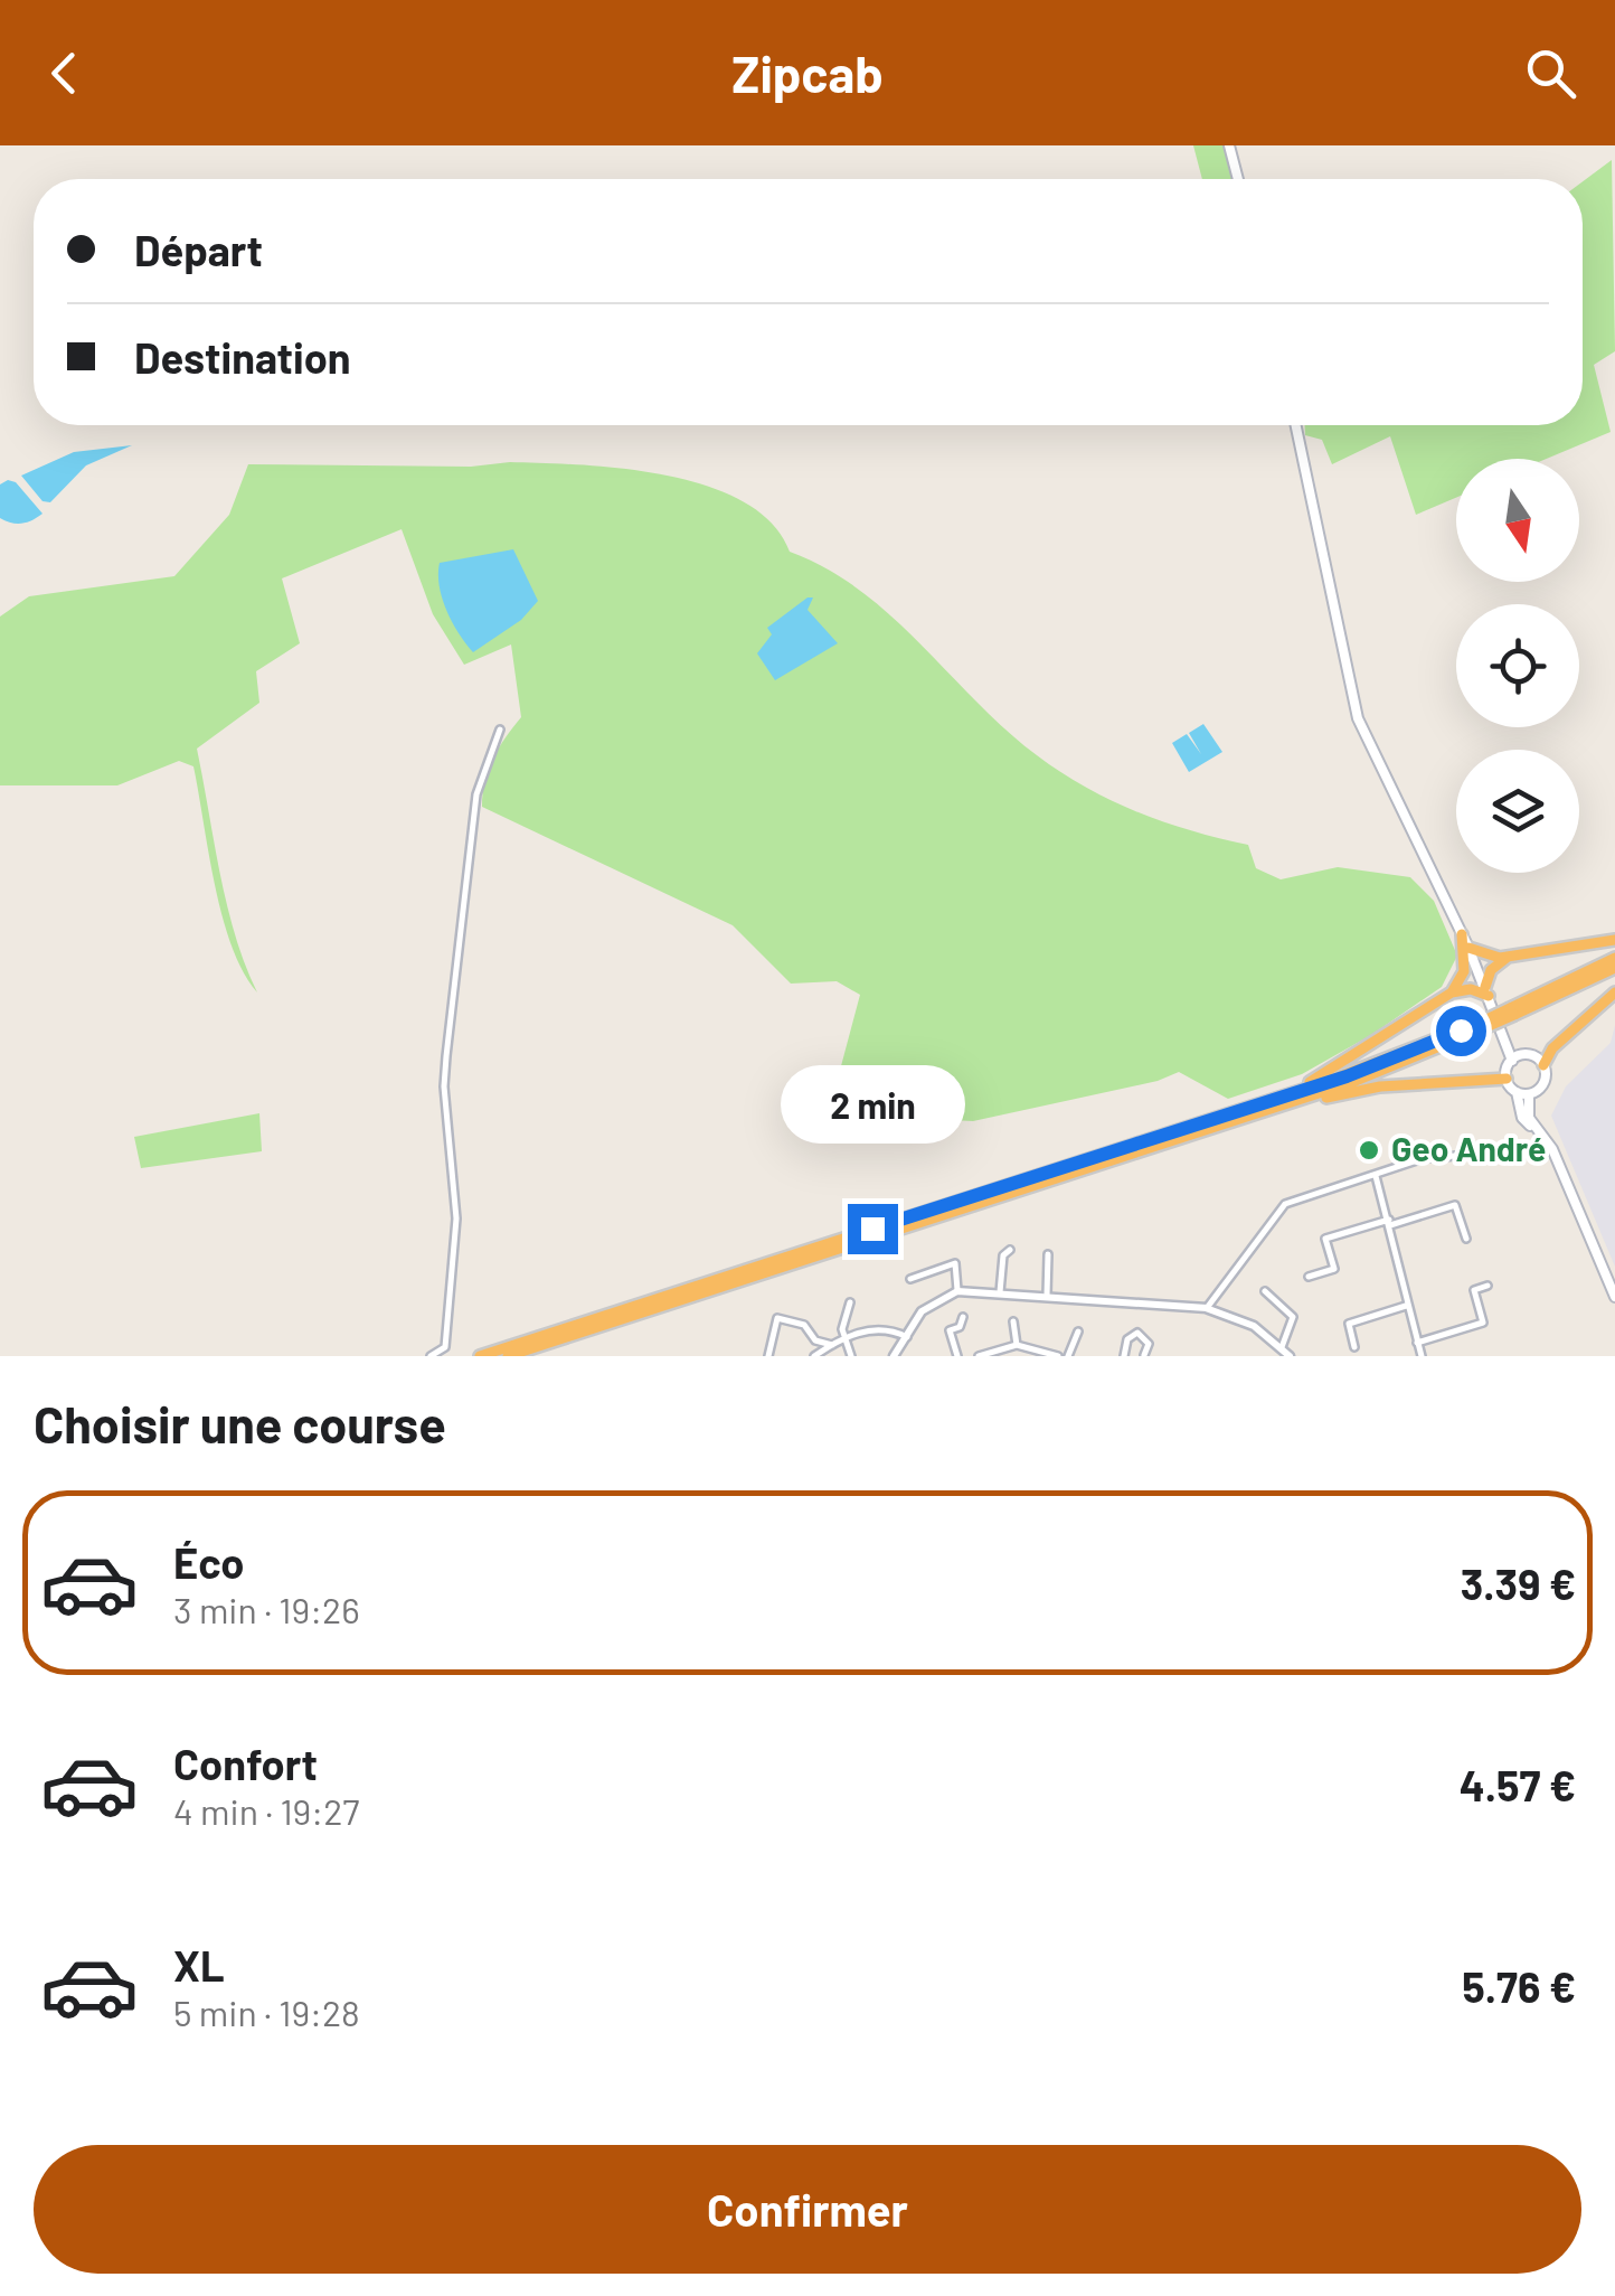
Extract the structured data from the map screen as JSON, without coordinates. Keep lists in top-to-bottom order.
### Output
{
  "places": ["Geo André"],
  "north": "bottom",
  "page": {
    "header": "Zipcab",
    "banner": ["Départ", "Destination"],
    "bubble": "2 min",
    "heading": "Choisir une course",
    "list": [
      {
        "name": "Éco",
        "note": "3 min · 19:26",
        "value": "3.39 €"
      },
      {
        "name": "Confort",
        "note": "4 min · 19:27",
        "value": "4.57 €"
      },
      {
        "name": "XL",
        "note": "5 min · 19:28",
        "value": "5.76 €"
      }
    ],
    "buttons": "Confirmer"
  }
}
